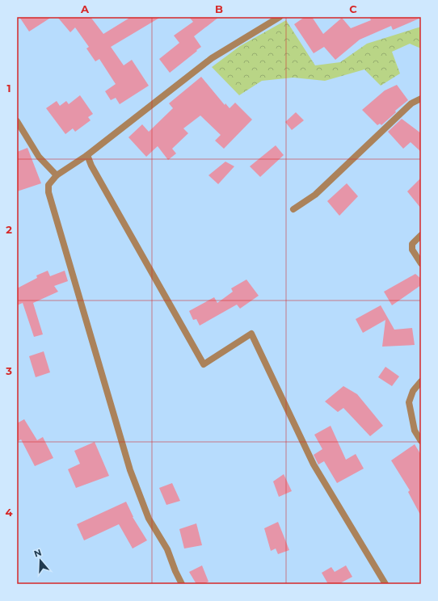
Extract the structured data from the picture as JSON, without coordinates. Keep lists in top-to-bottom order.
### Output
{
  "north": "top",
  "grid": {
    "columns": ["A", "B", "C"],
    "rows": [
      "1",
      "2",
      "3",
      "4"
    ]
  }
}
